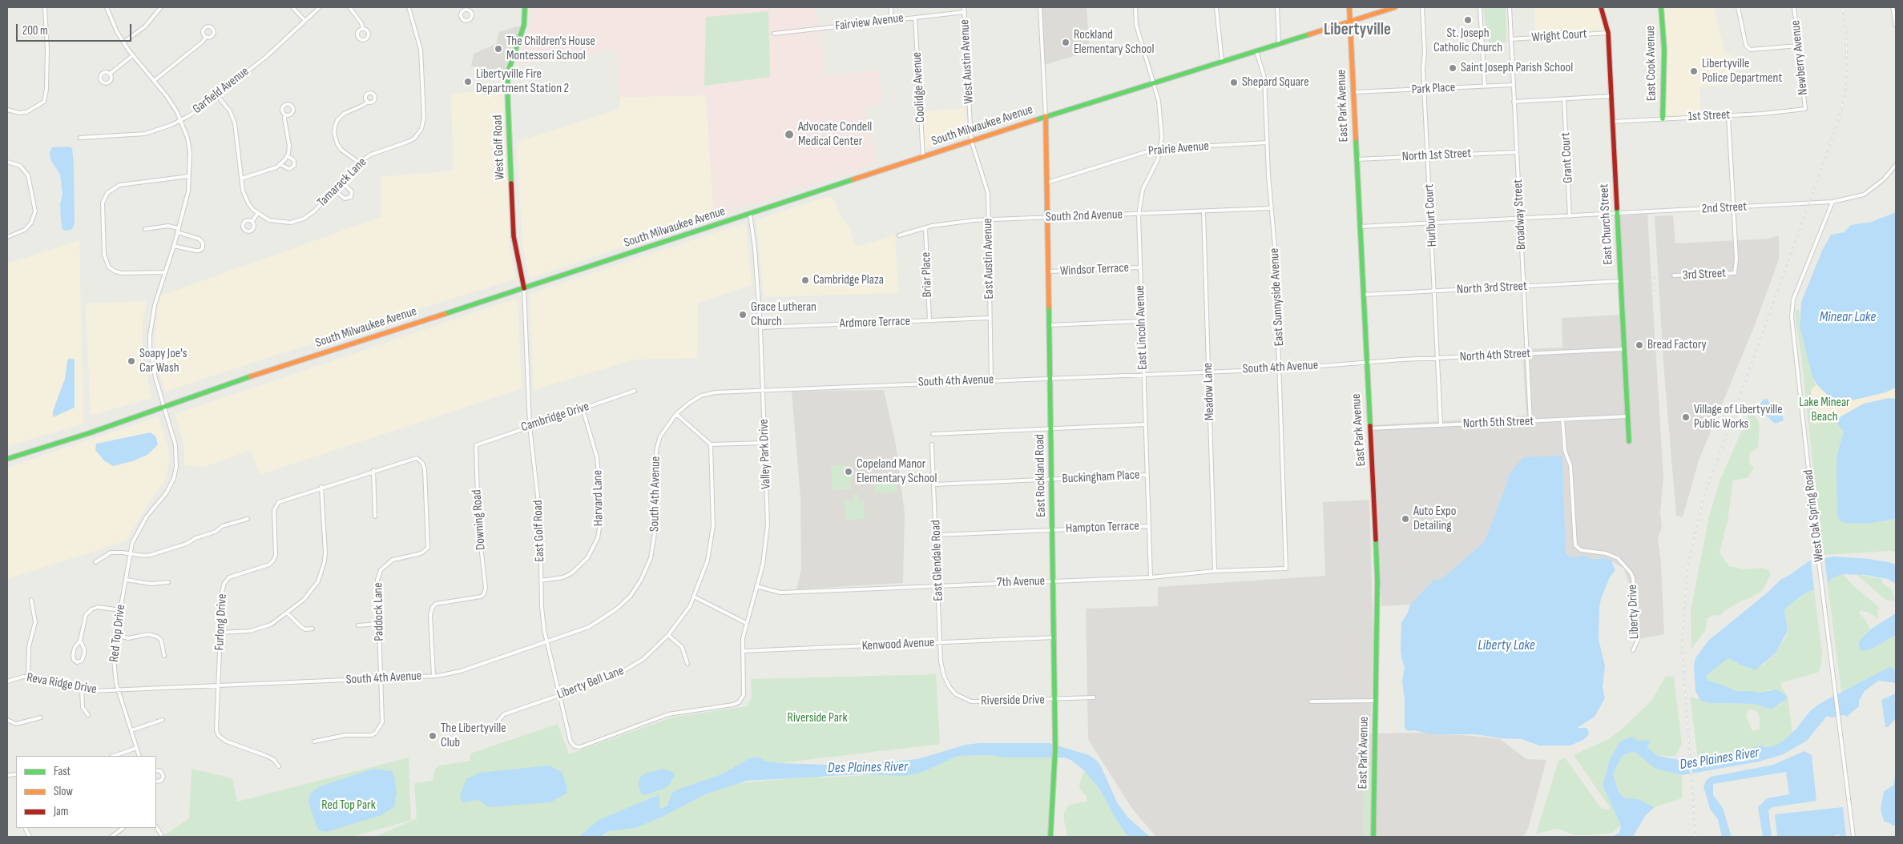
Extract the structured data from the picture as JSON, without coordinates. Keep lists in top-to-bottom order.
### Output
{
  "streets": {
    "main road": [
      "East Cook Avenue",
      "East Park Avenue",
      "South Milwaukee Avenue",
      "West Golf Road",
      "East Church Street",
      "East Rockland Road"
    ],
    "street": [
      "Fairview Avenue",
      "Wright Court",
      "Newberry Avenue",
      "West Austin Avenue",
      "Coolidge Avenue",
      "Park Place",
      "Garfield Avenue",
      "1st Street",
      "Prairie Avenue",
      "North 1st Street",
      "Grant Court",
      "Tamarack Lane",
      "2nd Street",
      "Broadway Street",
      "Hurlburt Court",
      "South 2nd Avenue",
      "East Austin Avenue",
      "Windsor Terrace",
      "Briar Place",
      "3rd Street",
      "North 3rd Street",
      "East Sunnyside Avenue",
      "Ardmore Terrace",
      "East Lincoln Avenue",
      "North 4th Street",
      "South 4th Avenue",
      "Meadow Lane",
      "Cambridge Drive",
      "North 5th Street",
      "Valley Park Drive",
      "Buckingham Place",
      "Harvard Lane",
      "West Oak Spring Road",
      "Downing Road",
      "Hampton Terrace",
      "East Golf Road",
      "East Glendale Road",
      "7th Avenue",
      "Paddock Lane",
      "Liberty Drive",
      "Furlong Drive",
      "Red Top Drive",
      "Kenwood Avenue",
      "Liberty Bell Lane",
      "Reva Ridge Drive",
      "Riverside Drive"
    ]
  },
  "crossings": [
    ["Fairview Avenue", "West Austin Avenue"],
    ["Fairview Avenue", "Coolidge Avenue"],
    ["Wright Court", "Broadway Street"],
    ["Wright Court", "East Church Street"],
    ["Newberry Avenue", "1st Street"],
    ["West Austin Avenue", "South Milwaukee Avenue"],
    ["West Austin Avenue", "East Austin Avenue"],
    ["East Cook Avenue", "1st Street"],
    ["Coolidge Avenue", "South Milwaukee Avenue"],
    ["Park Place", "East Park Avenue"],
    ["Park Place", "Broadway Street"],
    ["Park Place", "Hurlburt Court"],
    ["Garfield Avenue", "Tamarack Lane"],
    ["Garfield Avenue", "Red Top Drive"],
    ["East Park Avenue", "South Milwaukee Avenue"],
    ["East Park Avenue", "North 1st Street"],
    ["East Park Avenue", "2nd Street"],
    ["East Park Avenue", "North 3rd Street"],
    ["East Park Avenue", "North 4th Street"],
    ["East Park Avenue", "South 4th Avenue"],
    ["East Park Avenue", "North 5th Street"],
    ["1st Street", "East Church Street"],
    ["South Milwaukee Avenue", "West Golf Road"],
    ["South Milwaukee Avenue", "East Austin Avenue"],
    ["South Milwaukee Avenue", "East Sunnyside Avenue"],
    ["South Milwaukee Avenue", "East Lincoln Avenue"],
    ["South Milwaukee Avenue", "Valley Park Drive"],
    ["South Milwaukee Avenue", "East Rockland Road"],
    ["South Milwaukee Avenue", "East Golf Road"],
    ["South Milwaukee Avenue", "Red Top Drive"],
    ["West Golf Road", "East Golf Road"],
    ["Prairie Avenue", "East Sunnyside Avenue"],
    ["Prairie Avenue", "East Lincoln Avenue"],
    ["Prairie Avenue", "East Rockland Road"],
    ["North 1st Street", "Broadway Street"],
    ["North 1st Street", "Hurlburt Court"],
    ["Grant Court", "2nd Street"],
    ["2nd Street", "Broadway Street"],
    ["2nd Street", "Hurlburt Court"],
    ["2nd Street", "East Church Street"],
    ["2nd Street", "3rd Street"],
    ["2nd Street", "West Oak Spring Road"],
    ["Broadway Street", "North 3rd Street"],
    ["Broadway Street", "North 4th Street"],
    ["Broadway Street", "North 5th Street"],
    ["Hurlburt Court", "North 3rd Street"],
    ["Hurlburt Court", "North 4th Street"],
    ["Hurlburt Court", "North 5th Street"],
    ["South 2nd Avenue", "East Austin Avenue"],
    ["South 2nd Avenue", "Briar Place"],
    ["South 2nd Avenue", "East Sunnyside Avenue"],
    ["South 2nd Avenue", "East Lincoln Avenue"],
    ["South 2nd Avenue", "Meadow Lane"],
    ["South 2nd Avenue", "East Rockland Road"],
    ["East Church Street", "North 3rd Street"],
    ["East Church Street", "North 4th Street"],
    ["East Church Street", "North 5th Street"],
    ["East Austin Avenue", "Ardmore Terrace"],
    ["East Austin Avenue", "South 4th Avenue"],
    ["Windsor Terrace", "East Lincoln Avenue"],
    ["Windsor Terrace", "East Rockland Road"],
    ["Briar Place", "Ardmore Terrace"],
    ["East Sunnyside Avenue", "South 4th Avenue"],
    ["East Sunnyside Avenue", "7th Avenue"],
    ["Ardmore Terrace", "Valley Park Drive"],
    ["East Lincoln Avenue", "South 4th Avenue"],
    ["East Lincoln Avenue", "Buckingham Place"],
    ["East Lincoln Avenue", "Hampton Terrace"],
    ["East Lincoln Avenue", "7th Avenue"],
    ["North 4th Street", "South 4th Avenue"],
    ["South 4th Avenue", "Meadow Lane"],
    ["South 4th Avenue", "Valley Park Drive"],
    ["South 4th Avenue", "East Rockland Road"],
    ["South 4th Avenue", "East Golf Road"],
    ["South 4th Avenue", "Paddock Lane"],
    ["South 4th Avenue", "Furlong Drive"],
    ["South 4th Avenue", "Red Top Drive"],
    ["South 4th Avenue", "Reva Ridge Drive"],
    ["Meadow Lane", "7th Avenue"],
    ["Cambridge Drive", "Harvard Lane"],
    ["Cambridge Drive", "Downing Road"],
    ["Cambridge Drive", "East Golf Road"],
    ["North 5th Street", "Liberty Drive"],
    ["Valley Park Drive", "East Golf Road"],
    ["Valley Park Drive", "7th Avenue"],
    ["Valley Park Drive", "Kenwood Avenue"],
    ["East Rockland Road", "Buckingham Place"],
    ["East Rockland Road", "Hampton Terrace"],
    ["East Rockland Road", "7th Avenue"],
    ["East Rockland Road", "Kenwood Avenue"],
    ["East Rockland Road", "Riverside Drive"],
    ["Buckingham Place", "East Glendale Road"],
    ["Harvard Lane", "East Golf Road"],
    ["Hampton Terrace", "East Glendale Road"],
    ["East Golf Road", "Liberty Bell Lane"],
    ["East Glendale Road", "7th Avenue"],
    ["East Glendale Road", "Kenwood Avenue"],
    ["East Glendale Road", "Riverside Drive"],
    ["Paddock Lane", "Furlong Drive"],
    ["Red Top Drive", "Reva Ridge Drive"]
  ],
  "districts": ["Libertyville"],
  "water": ["Minear Lake", "Liberty Lake", "Des Plaines River"],
  "parks": ["Lake Minear Beach", "Riverside Park", "Red Top Park"],
  "places": [
    "St. Joseph Catholic Church",
    "Rockland Elementary School",
    "The Children's House Montessori School",
    "Saint Joseph Parish School",
    "Libertyville Police Department",
    "Libertyville Fire Department Station 2",
    "Shepard Square",
    "Advocate Condell Medical Center",
    "Cambridge Plaza",
    "Grace Lutheran Church",
    "Bread Factory",
    "Soapy Joe's Car Wash",
    "Village of Libertyville Public Works",
    "Copeland Manor Elementary School",
    "Auto Expo Detailing",
    "The Libertyville Club"
  ],
  "legend": ["Fast", "Slow", "Jam"],
  "scale_bar": "200 m"
}
